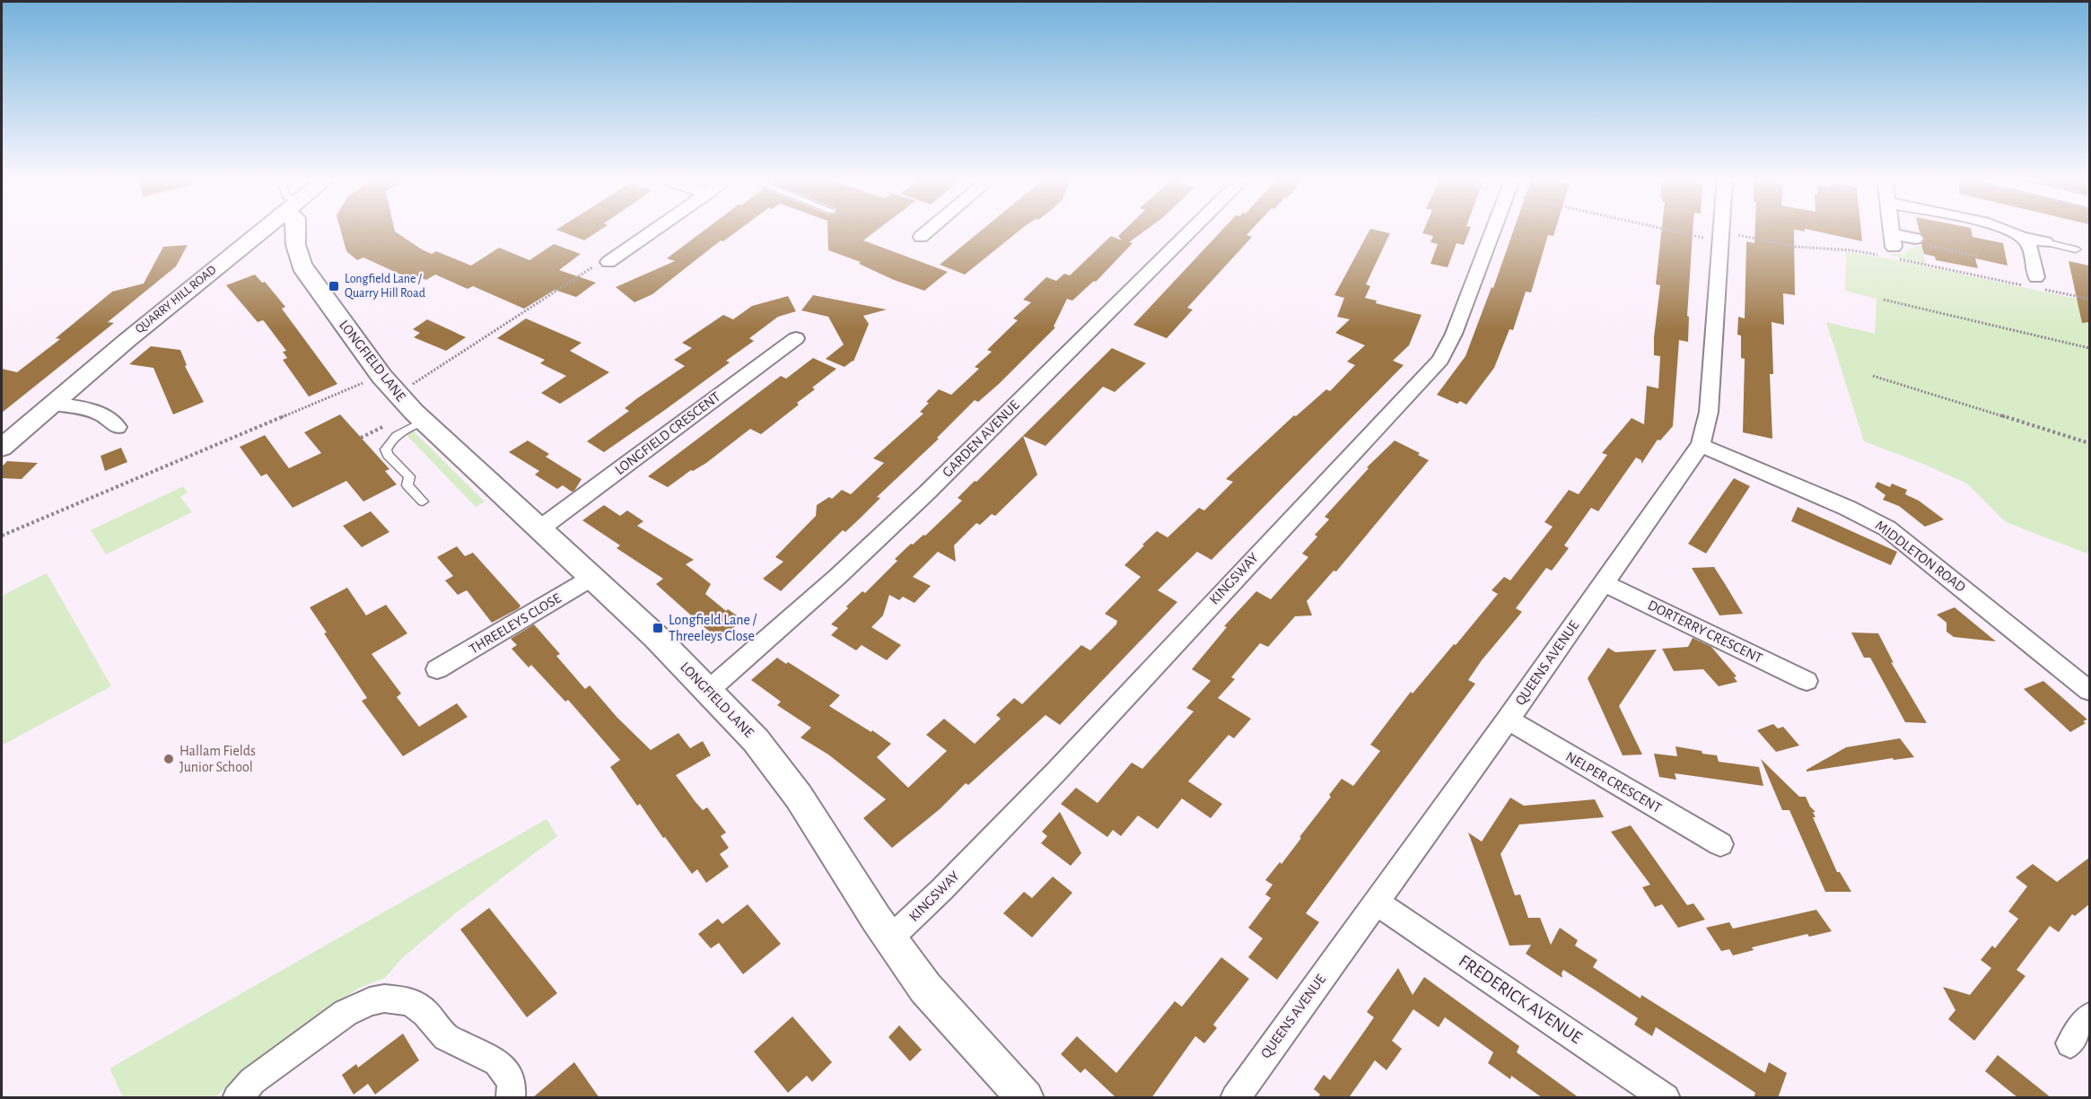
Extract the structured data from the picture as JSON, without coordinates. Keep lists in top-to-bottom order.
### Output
{
  "streets": {
    "street": [
      "QUARRY HILL ROAD",
      "LONGFIELD LANE",
      "LONGFIELD CRESCENT",
      "GARDEN AVENUE",
      "MIDDLETON ROAD",
      "KINGSWAY",
      "THREELEYS CLOSE",
      "DORTERRY CRESCENT",
      "QUEENS AVENUE",
      "NELPER CRESCENT",
      "FREDERICK AVENUE"
    ]
  },
  "crossings": [
    ["LONGFIELD LANE", "LONGFIELD CRESCENT"],
    ["LONGFIELD LANE", "GARDEN AVENUE"],
    ["LONGFIELD LANE", "KINGSWAY"],
    ["LONGFIELD LANE", "THREELEYS CLOSE"],
    ["MIDDLETON ROAD", "QUEENS AVENUE"],
    ["DORTERRY CRESCENT", "QUEENS AVENUE"],
    ["QUEENS AVENUE", "NELPER CRESCENT"],
    ["QUEENS AVENUE", "FREDERICK AVENUE"]
  ],
  "places": {
    "transit": ["Longfield Lane / Quarry Hill Road", "Longfield Lane / Threeleys Close"],
    "other": ["Hallam Fields Junior School"]
  }
}
